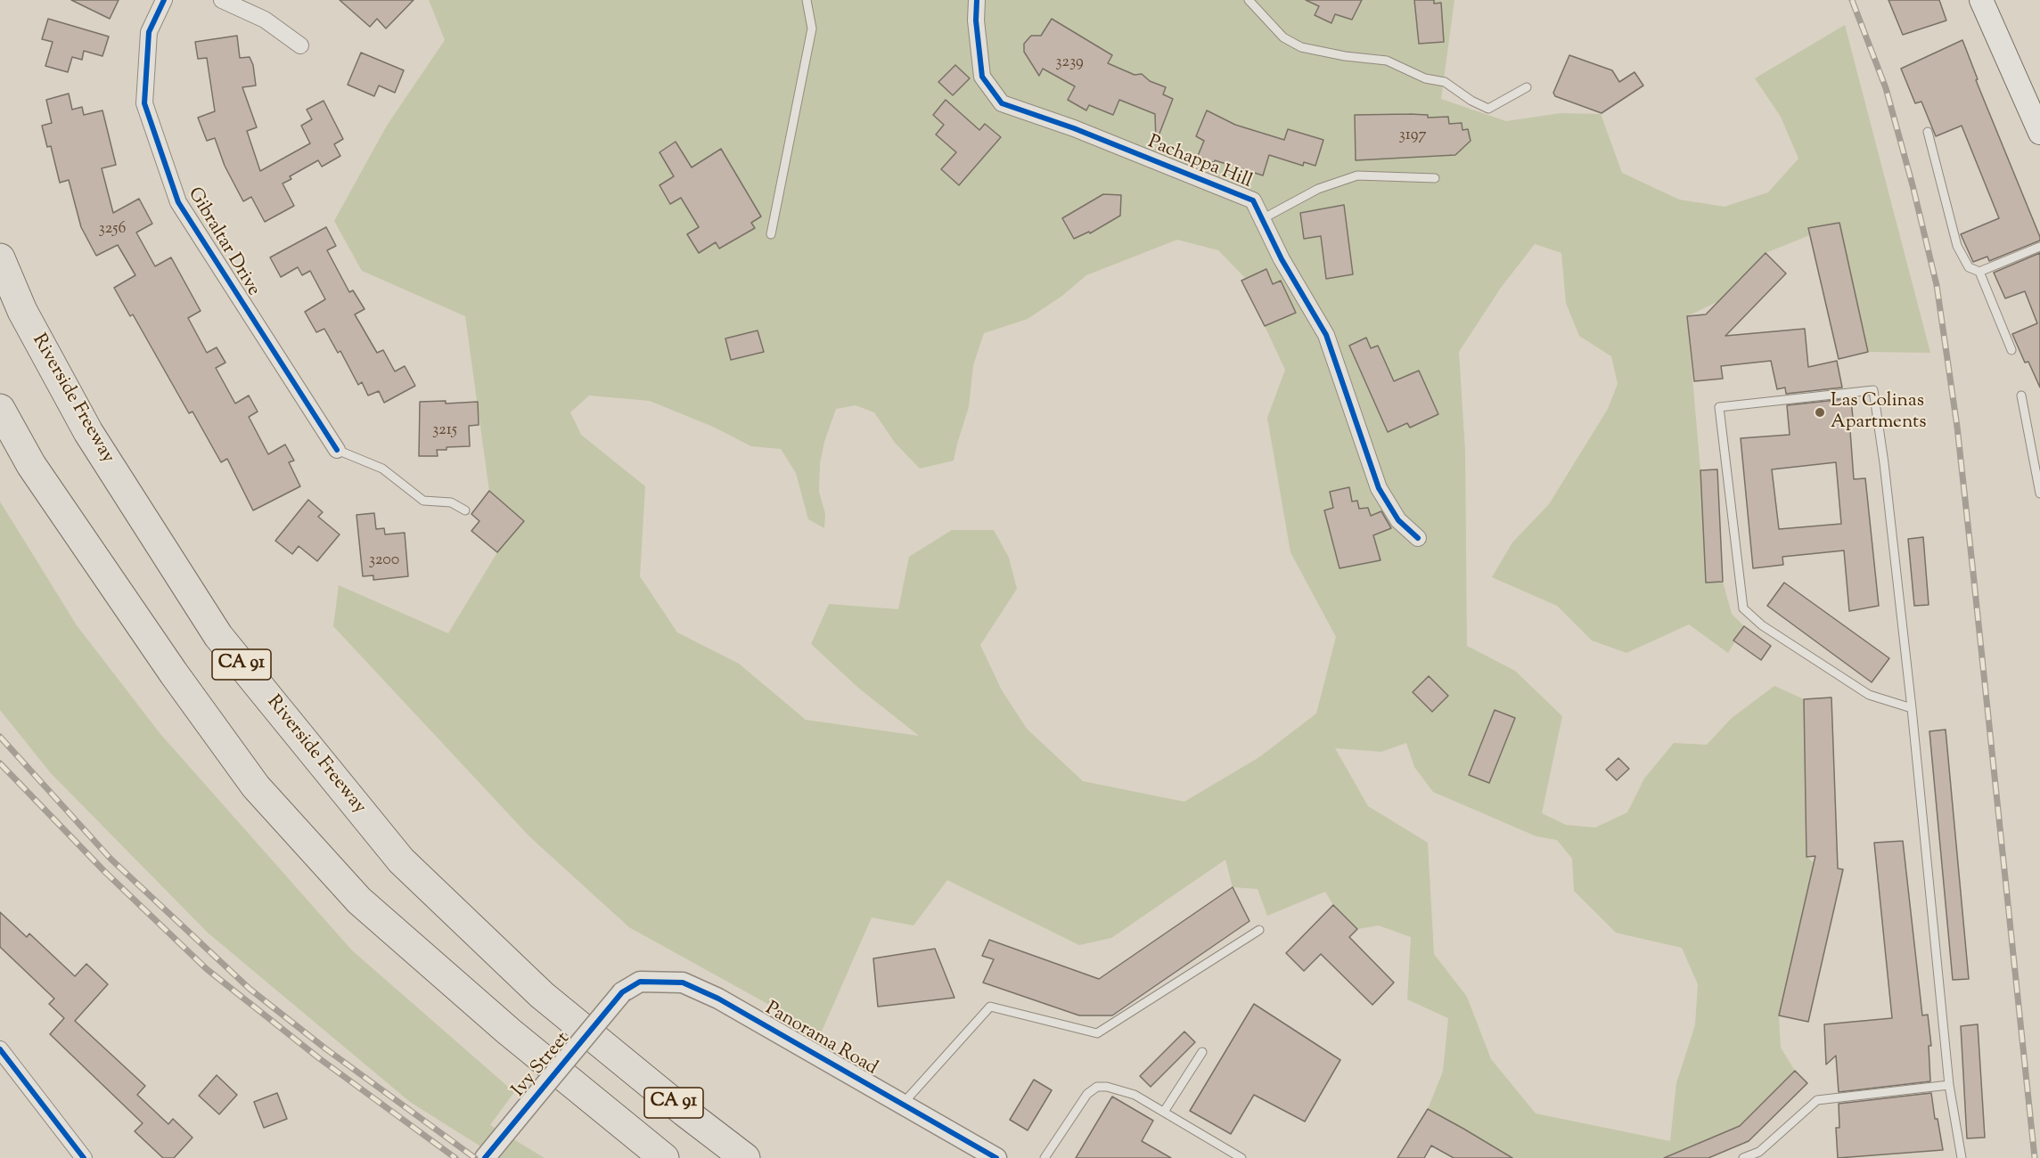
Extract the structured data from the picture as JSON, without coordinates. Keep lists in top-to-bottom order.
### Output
{
  "streets": {
    "highway": ["Riverside Freeway", "CA 91"],
    "street": [
      "Pachappa Hill",
      "Gibraltar Drive",
      "Panorama Road",
      "Ivy Street"
    ]
  },
  "crossings": [
    ["Panorama Road", "Ivy Street"]
  ],
  "places": ["Las Colinas Apartments"],
  "house_numbers": [
    "3239",
    "3197",
    "3256",
    "3215",
    "3200"
  ]
}
